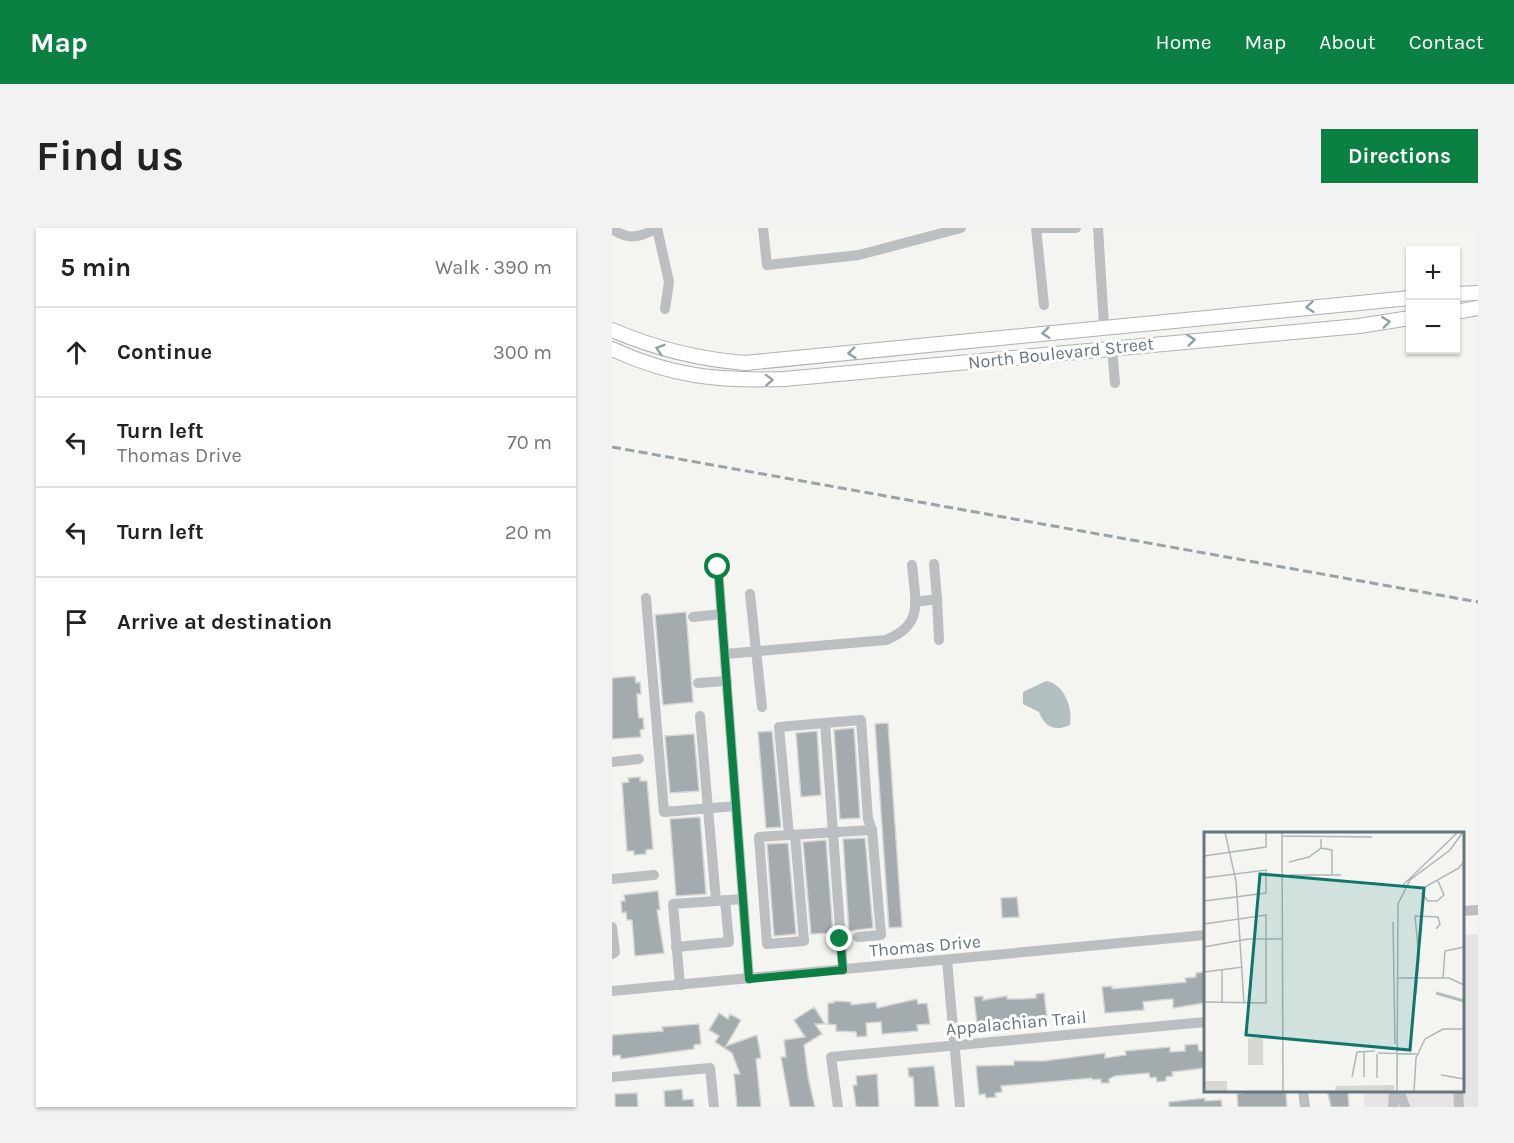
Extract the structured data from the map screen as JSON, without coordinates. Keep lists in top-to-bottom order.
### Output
{
  "streets": {
    "main road": ["North Boulevard Street"],
    "street": ["Thomas Drive", "Appalachian Trail"]
  },
  "page": {
    "header": "Map",
    "nav": [
      "Home",
      "Map",
      "About",
      "Contact"
    ],
    "buttons": "Directions",
    "title": "Find us",
    "heading": ["5 min", "Walk · 390 m"],
    "map_buttons": ["+", "−"],
    "list": [
      ["Continue", "300 m"],
      ["Turn left", "Thomas Drive", "70 m"],
      ["Turn left", "20 m"],
      "Arrive at destination"
    ]
  }
}
